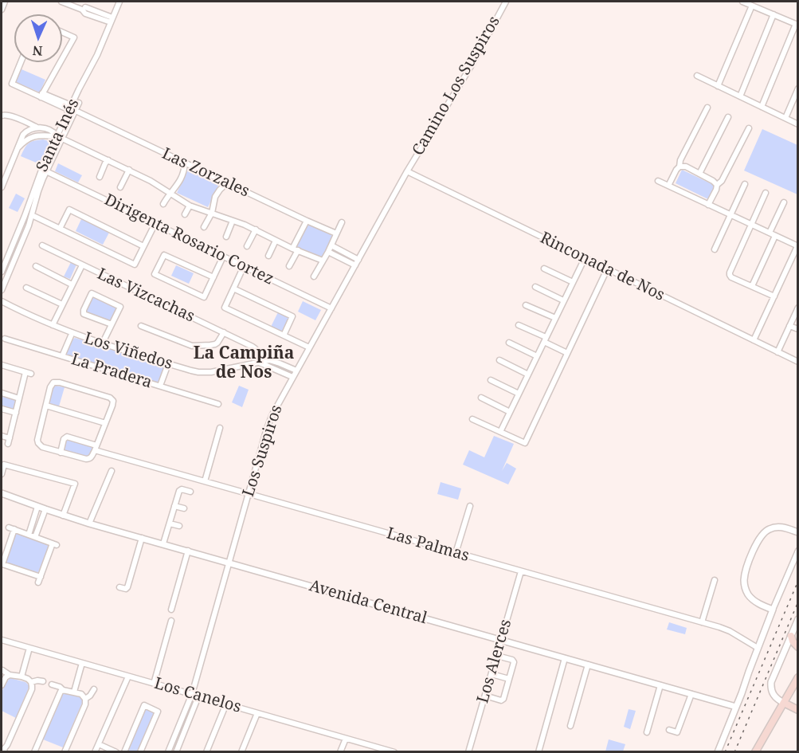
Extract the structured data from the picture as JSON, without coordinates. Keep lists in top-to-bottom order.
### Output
{
  "streets": {
    "street": [
      "Camino Los Suspiros",
      "Santa Inés",
      "Las Zorzales",
      "Dirigenta Rosario Cortez",
      "Rinconada de Nos",
      "Las Vizcachas",
      "Los Viñedos",
      "La Pradera",
      "Los Suspiros",
      "Las Palmas",
      "Avenida Central",
      "Los Alerces",
      "Los Canelos"
    ]
  },
  "crossings": [
    ["Camino Los Suspiros", "Rinconada de Nos"],
    ["Camino Los Suspiros", "Los Suspiros"],
    ["Santa Inés", "Las Zorzales"],
    ["Santa Inés", "Dirigenta Rosario Cortez"],
    ["Dirigenta Rosario Cortez", "Los Suspiros"],
    ["Rinconada de Nos", "Los Suspiros"],
    ["Las Vizcachas", "Los Viñedos"],
    ["Los Viñedos", "Los Suspiros"],
    ["Los Suspiros", "Las Palmas"],
    ["Los Suspiros", "Avenida Central"],
    ["Los Suspiros", "Los Canelos"],
    ["Las Palmas", "Los Alerces"],
    ["Avenida Central", "Los Alerces"]
  ],
  "districts": ["La Campiña de Nos"],
  "north": "bottom"
}
